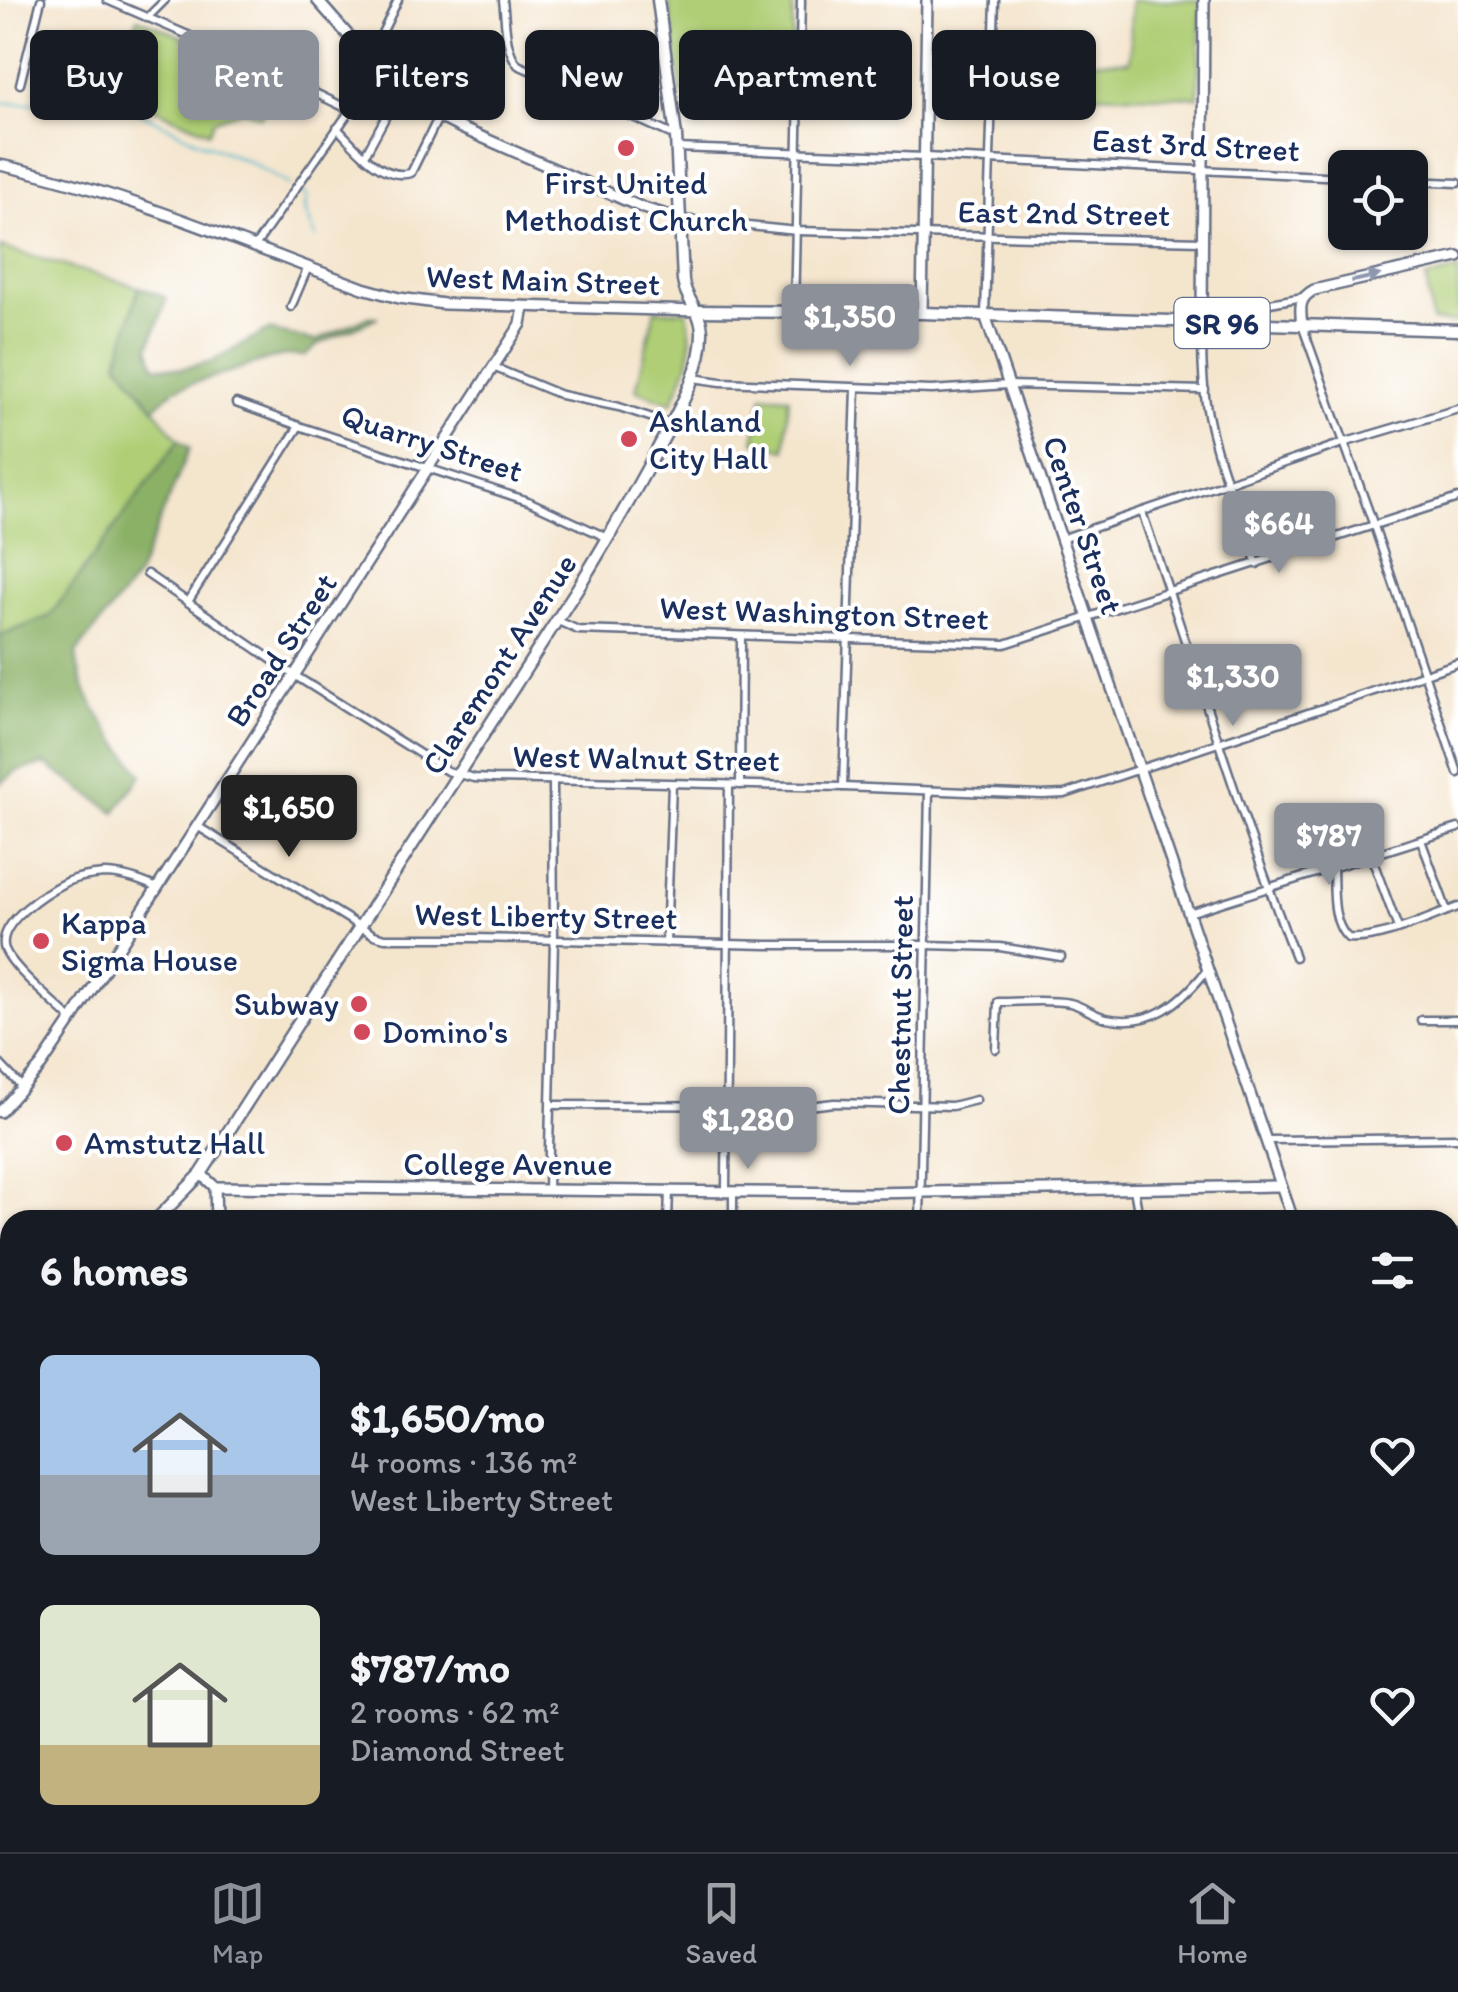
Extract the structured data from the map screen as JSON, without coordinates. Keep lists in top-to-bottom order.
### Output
{
  "streets": {
    "main road": ["West Main Street", "SR 96", "Claremont Avenue"],
    "street": [
      "East 3rd Street",
      "East 2nd Street",
      "Quarry Street",
      "Center Street",
      "West Washington Street",
      "Broad Street",
      "West Walnut Street",
      "West Liberty Street",
      "Chestnut Street",
      "College Avenue"
    ]
  },
  "crossings": [
    ["East 3rd Street", "Center Street"],
    ["East 3rd Street", "Claremont Avenue"],
    ["East 2nd Street", "Center Street"],
    ["East 2nd Street", "Claremont Avenue"],
    ["West Main Street", "SR 96"],
    ["West Main Street", "Center Street"],
    ["West Main Street", "Broad Street"],
    ["West Main Street", "Claremont Avenue"],
    ["SR 96", "Center Street"],
    ["Quarry Street", "Broad Street"],
    ["Quarry Street", "Claremont Avenue"],
    ["Center Street", "West Washington Street"],
    ["Center Street", "West Walnut Street"],
    ["Center Street", "College Avenue"],
    ["West Washington Street", "Claremont Avenue"],
    ["Broad Street", "West Walnut Street"],
    ["Broad Street", "West Liberty Street"],
    ["Claremont Avenue", "West Walnut Street"],
    ["Claremont Avenue", "West Liberty Street"],
    ["West Walnut Street", "Chestnut Street"],
    ["West Liberty Street", "Chestnut Street"],
    ["Chestnut Street", "College Avenue"]
  ],
  "places": [
    "First United Methodist Church",
    "Ashland City Hall",
    "Kappa Sigma House",
    "Subway",
    "Domino's",
    "Amstutz Hall"
  ],
  "page": {
    "chip": [
      "Buy",
      "Rent",
      "Filters",
      "New",
      "Apartment",
      "House"
    ],
    "price": [
      "$1,350",
      "$664",
      "$1,330",
      "$1,650",
      "$787",
      "$1,280"
    ],
    "heading": "6 homes",
    "list": [
      {
        "name": "$1,650/mo",
        "note": "4 rooms · 136 m² · West Liberty Street"
      },
      {
        "name": "$787/mo",
        "note": "2 rooms · 62 m² · Diamond Street"
      }
    ],
    "tabs": ["Map", "Saved", "Home"]
  }
}
